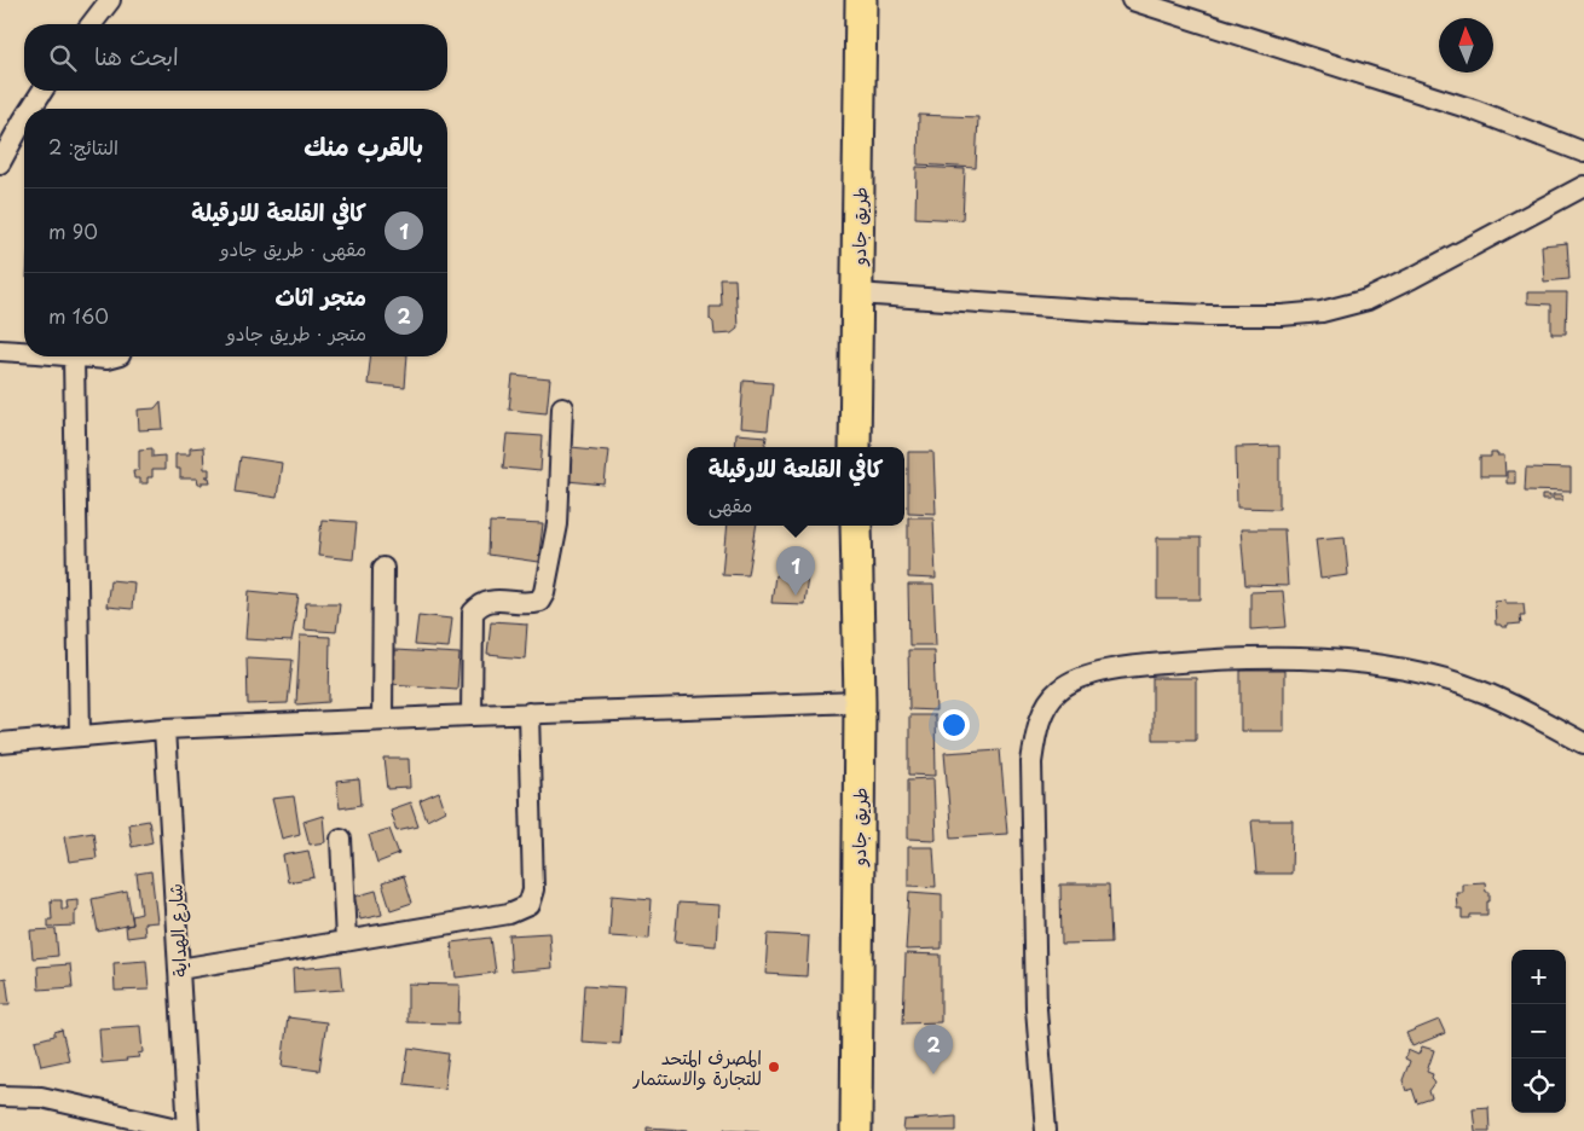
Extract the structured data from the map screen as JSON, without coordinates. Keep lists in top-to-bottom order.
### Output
{
  "streets": {
    "highway": ["طريق جادو"],
    "street": ["شارع الهداية"]
  },
  "places": ["المصرف المتحد للتجارة والاستثمار"],
  "north": "top",
  "page": {
    "search": "ابحث هنا",
    "heading": ["بالقرب منك", "النتائج: 2"],
    "list": [
      {
        "mark": "1",
        "name": "كافي القلعة للارقيلة",
        "note": "مقهى · طريق جادو",
        "value": "90 m"
      },
      {
        "mark": "2",
        "name": "متجر اثاث",
        "note": "متجر · طريق جادو",
        "value": "160 m"
      }
    ],
    "popup": ["كافي القلعة للارقيلة", "مقهى"],
    "pins": ["1", "2"],
    "map_buttons": ["+", "−"]
  }
}
